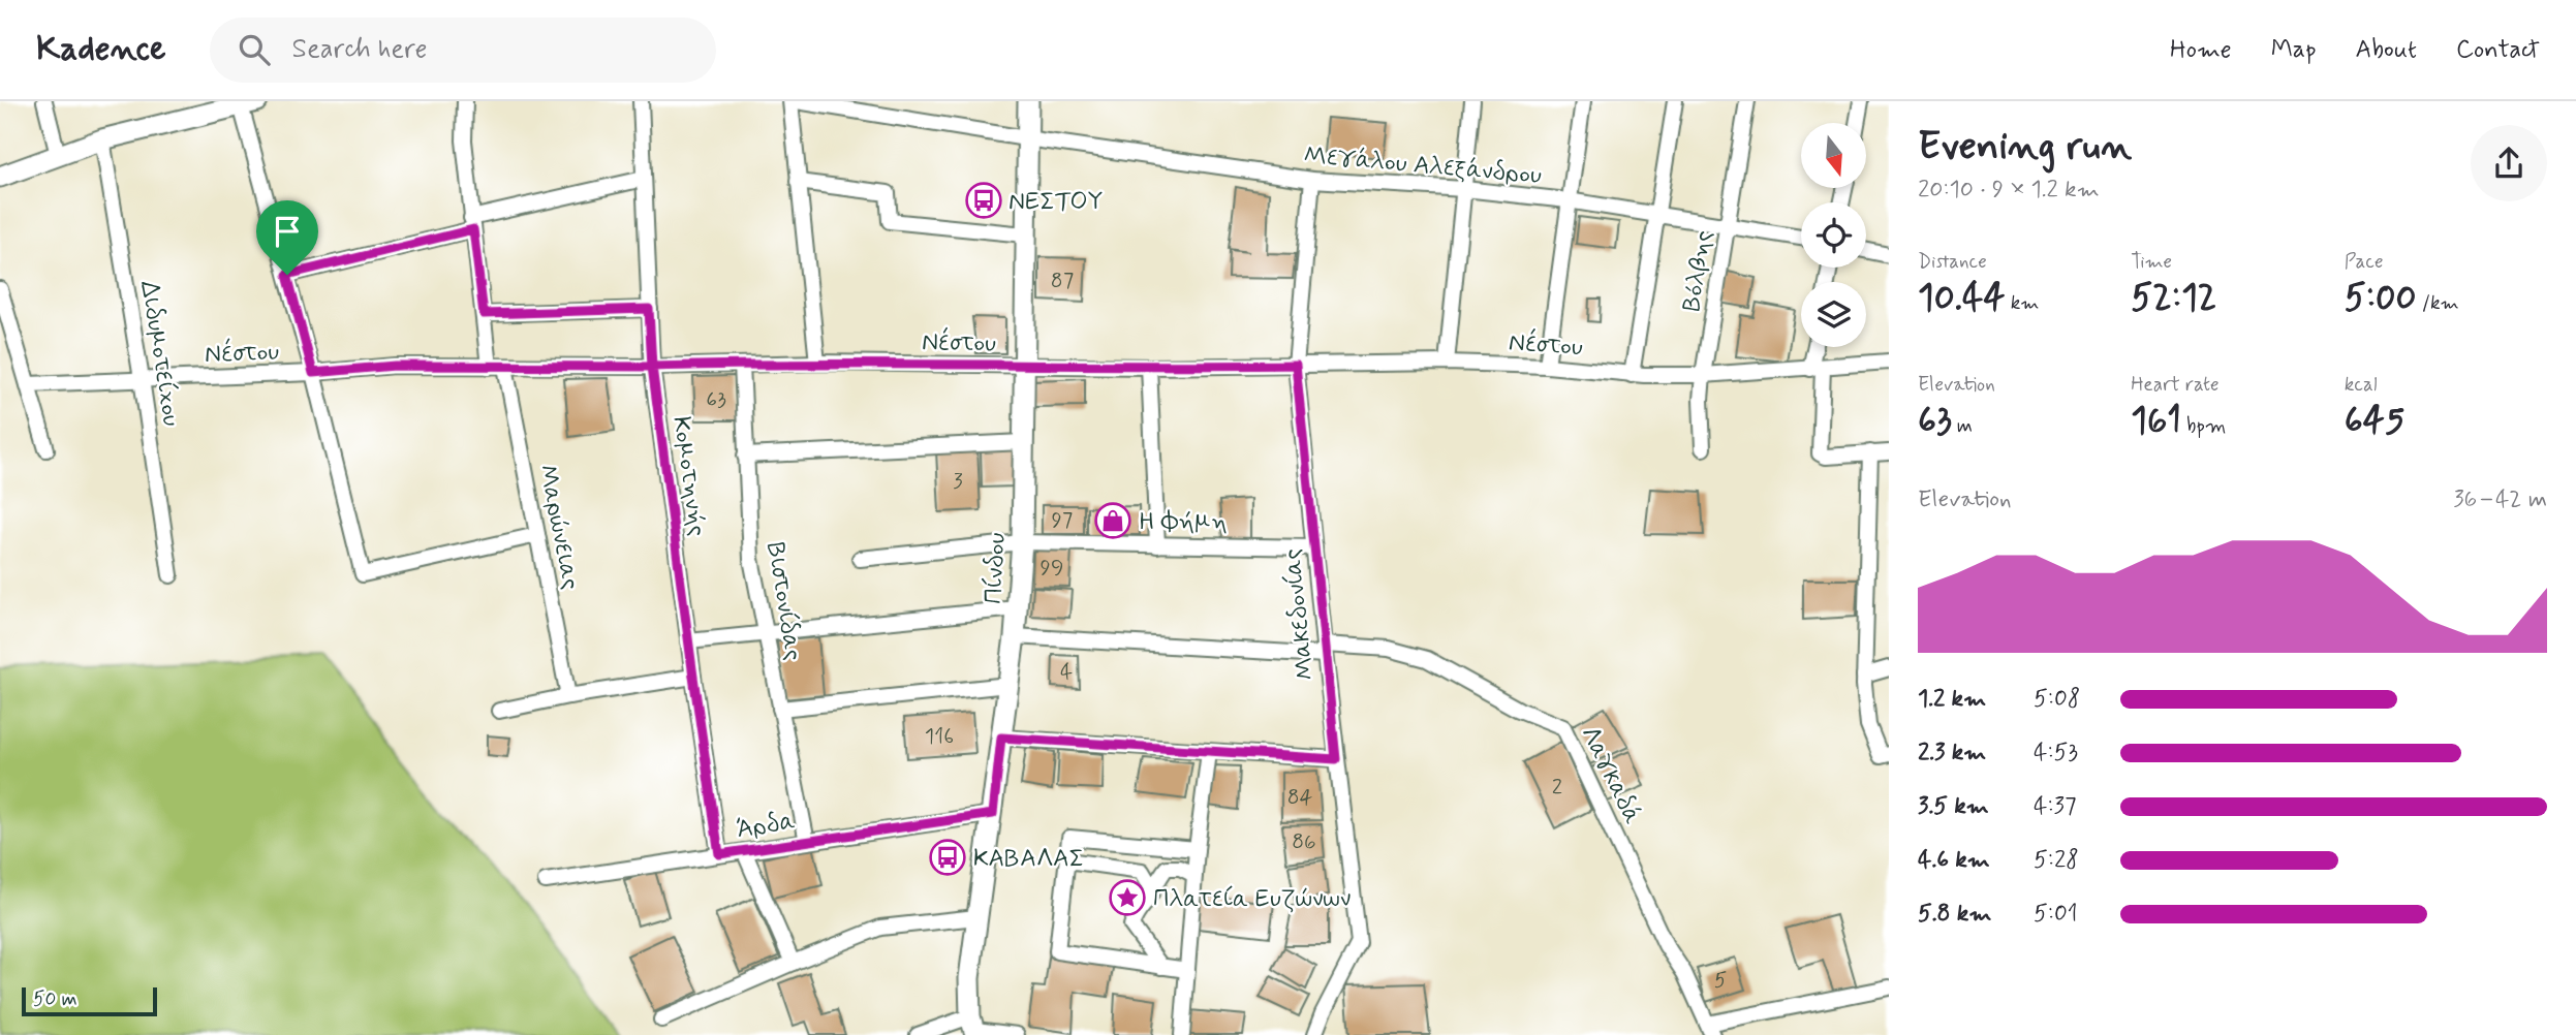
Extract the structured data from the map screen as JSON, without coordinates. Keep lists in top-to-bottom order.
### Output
{
  "streets": {
    "street": [
      "Μεγάλου Αλεξάνδρου",
      "Βόλβης",
      "Νέστου",
      "Διδυμοτείχου",
      "Κομοτηνής",
      "Μαρώνειας",
      "Πίνδου",
      "Βιστονίδας",
      "Μακεδονίας",
      "Λαγκαδά",
      "Άρδα"
    ]
  },
  "crossings": [
    ["Μεγάλου Αλεξάνδρου", "Βόλβης"],
    ["Μεγάλου Αλεξάνδρου", "Πίνδου"],
    ["Μεγάλου Αλεξάνδρου", "Μακεδονίας"],
    ["Βόλβης", "Νέστου"],
    ["Νέστου", "Διδυμοτείχου"],
    ["Νέστου", "Κομοτηνής"],
    ["Νέστου", "Μαρώνειας"],
    ["Νέστου", "Πίνδου"],
    ["Νέστου", "Βιστονίδας"],
    ["Νέστου", "Μακεδονίας"],
    ["Κομοτηνής", "Άρδα"],
    ["Πίνδου", "Λαγκαδά"],
    ["Πίνδου", "Άρδα"],
    ["Βιστονίδας", "Άρδα"],
    ["Μακεδονίας", "Λαγκαδά"]
  ],
  "places": {
    "bus stop": ["ΝΕΣΤΟΥ", "ΚΑΒΑΛΑΣ"],
    "shop": ["Η Φήμη"],
    "place": ["Πλατεία Ευζώνων"]
  },
  "house_numbers": [
    "87",
    "63",
    "3",
    "97",
    "99",
    "4",
    "116",
    "2",
    "84",
    "86",
    "5"
  ],
  "scale_bar": "50 m",
  "north": "bottom",
  "page": {
    "header": "Kadence",
    "search": "Search here",
    "nav": [
      "Home",
      "Map",
      "About",
      "Contact"
    ],
    "heading": ["Evening run", "20:10 · 9 × 1.2 km"],
    "stats": [
      ["Distance", "10.44 km"],
      ["Time", "52:12"],
      ["Pace", "5:00 /km"],
      ["Elevation", "63 m"],
      ["Heart rate", "161 bpm"],
      ["kcal", "645"]
    ],
    "chart": ["Elevation", "36–42 m"],
    "list": [
      {
        "name": "1.2 km",
        "note": "5:08"
      },
      {
        "name": "2.3 km",
        "note": "4:53"
      },
      {
        "name": "3.5 km",
        "note": "4:37"
      },
      {
        "name": "4.6 km",
        "note": "5:28"
      },
      {
        "name": "5.8 km",
        "note": "5:01"
      }
    ],
    "scale": "50 m"
  }
}
